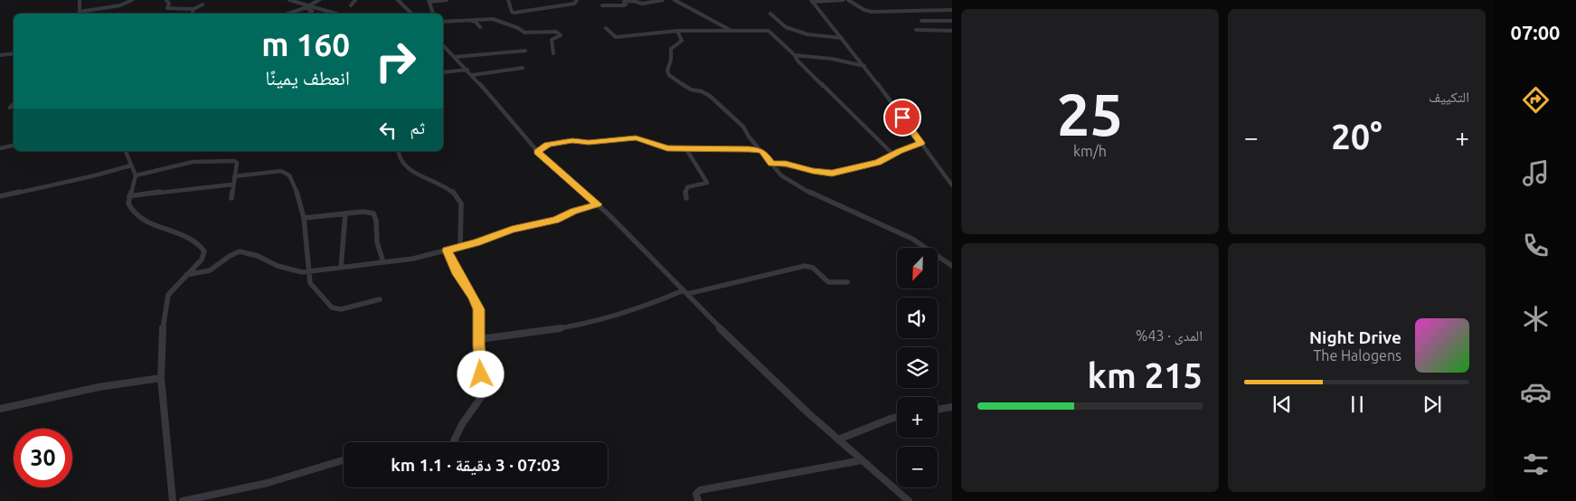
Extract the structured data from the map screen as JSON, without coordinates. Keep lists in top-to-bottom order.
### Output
{
  "north": "bottom left",
  "page": {
    "tabs": "07:00",
    "tile": [
      "التكييف",
      ["25", "km/h"],
      ["المدى · 43%", "215 km"]
    ],
    "turn": ["160 m", "انعطف يمينًا"],
    "then": "ثم",
    "heat": ["−", "20°", "+"],
    "map_buttons": ["+", "−"],
    "song": ["Night Drive", "The Halogens"],
    "limit": "30",
    "trip": "07:03 · 3 دقيقة · 1.1 km"
  }
}
